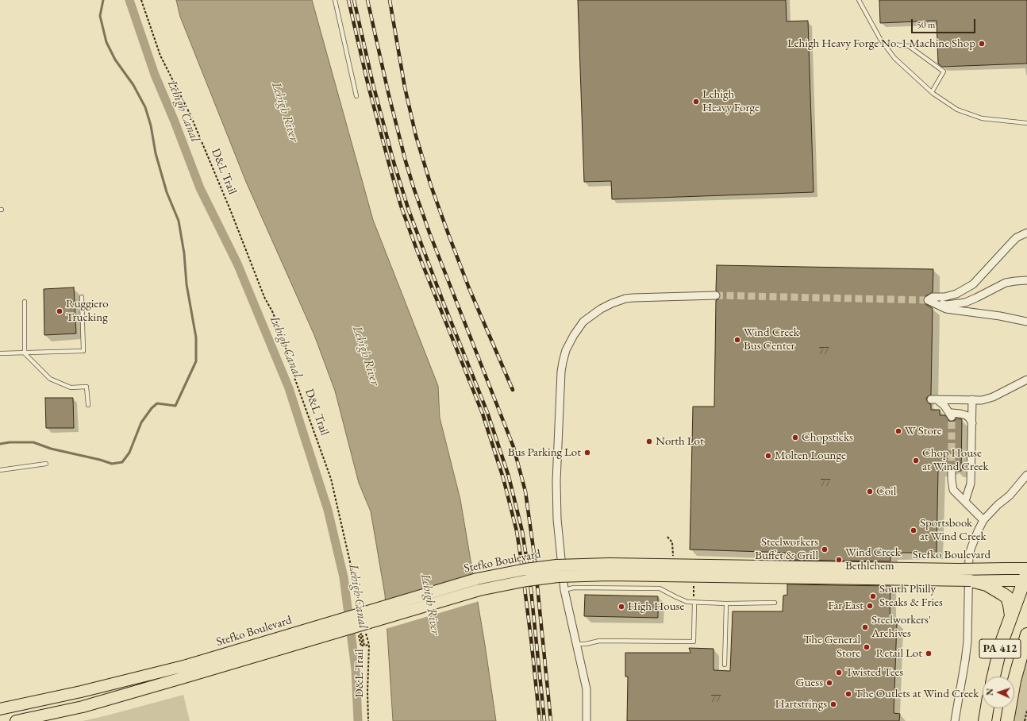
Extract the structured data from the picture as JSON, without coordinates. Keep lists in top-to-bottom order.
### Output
{
  "streets": {
    "highway": ["PA 412"],
    "main road": ["Stefko Boulevard"],
    "path": ["D&L Trail"]
  },
  "crossings": [
    ["Stefko Boulevard", "PA 412"]
  ],
  "water": ["Lehigh Canal", "Lehigh River"],
  "places": [
    "Lehigh Heavy Forge No. 1 Machine Shop",
    "Lehigh Heavy Forge",
    "Ruggiero Trucking",
    "Wind Creek Bus Center",
    "W Store",
    "Chopsticks",
    "North Lot",
    "Bus Parking Lot",
    "Molten Lounge",
    "Chop House at Wind Creek",
    "Coil",
    "Sportsbook at Wind Creek",
    "Steelworkers Buffet & Grill",
    "Wind Creek Bethlehem",
    "South Philly Steaks & Fries",
    "Far East",
    "High House",
    "Steelworkers' Archives",
    "The General Store",
    "Retail Lot",
    "Twisted Tees",
    "Guess",
    "The Outlets at Wind Creek",
    "Hartstrings"
  ],
  "house_numbers": ["77", "77", "77"],
  "scale_bar": "50 m",
  "north": "left"
}
